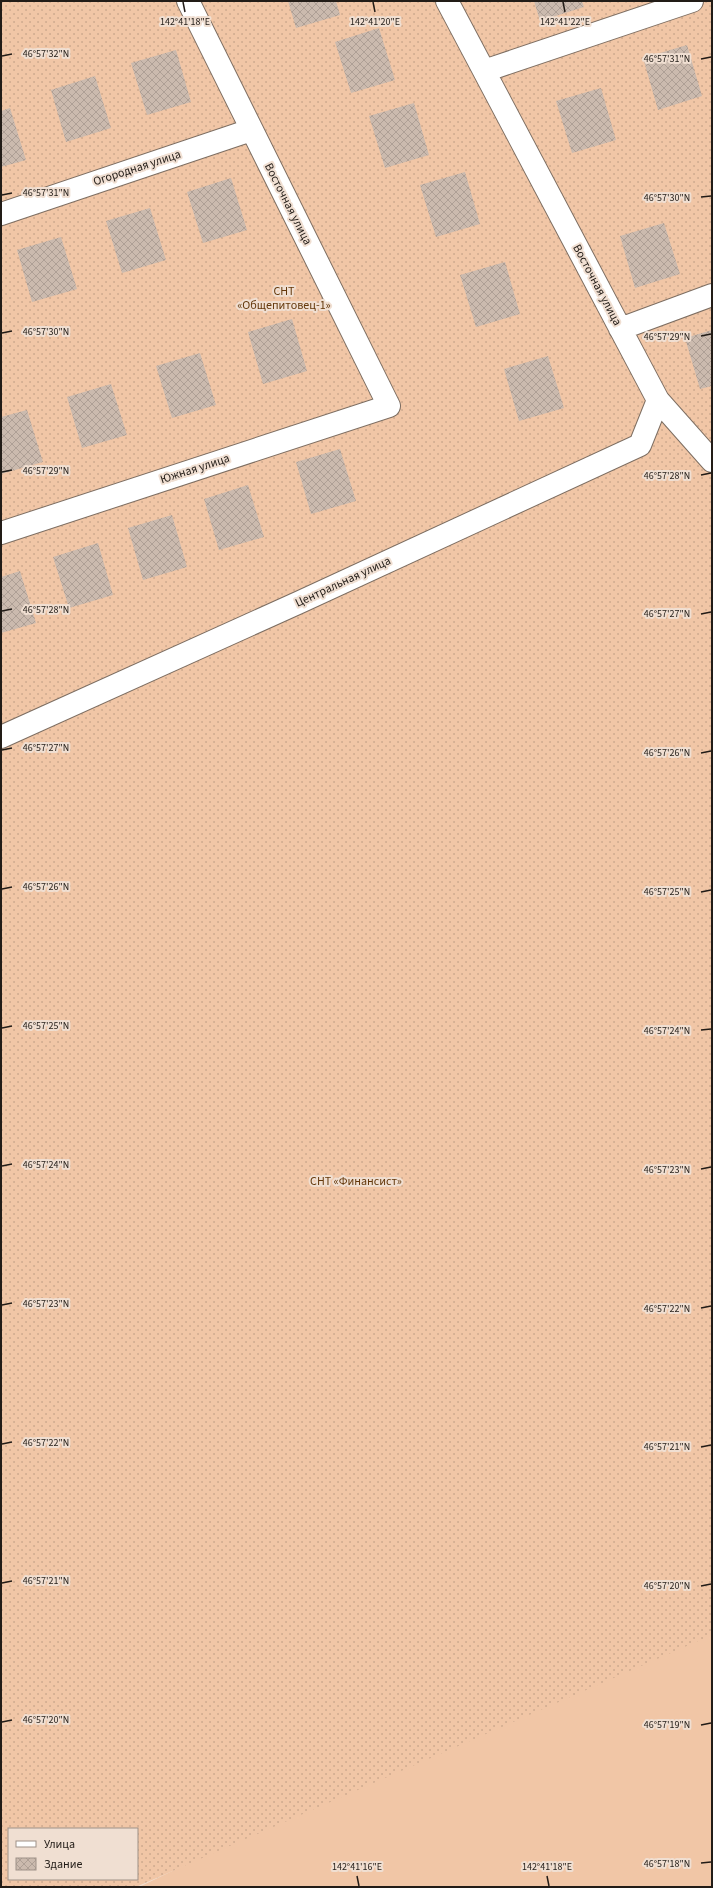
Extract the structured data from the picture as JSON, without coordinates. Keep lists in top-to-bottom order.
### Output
{
  "streets": {
    "street": [
      "Огородная улица",
      "Восточная улица",
      "Южная улица",
      "Центральная улица"
    ]
  },
  "crossings": [
    ["Огородная улица", "Восточная улица"],
    ["Восточная улица", "Южная улица"],
    ["Восточная улица", "Центральная улица"]
  ],
  "parks": ["СНТ «Общепитовец-1»", "СНТ «Финансист»"],
  "legend": ["Улица", "Здание"],
  "coordinates": [
    "142°41'18\"E",
    "142°41'20\"E",
    "142°41'22\"E",
    "46°57'32\"N",
    "46°57'31\"N",
    "46°57'30\"N",
    "46°57'29\"N",
    "46°57'28\"N",
    "46°57'27\"N",
    "46°57'26\"N",
    "46°57'25\"N",
    "46°57'24\"N",
    "46°57'23\"N",
    "46°57'22\"N",
    "46°57'21\"N",
    "46°57'20\"N",
    "46°57'19\"N",
    "46°57'18\"N",
    "142°41'16\"E"
  ]
}
